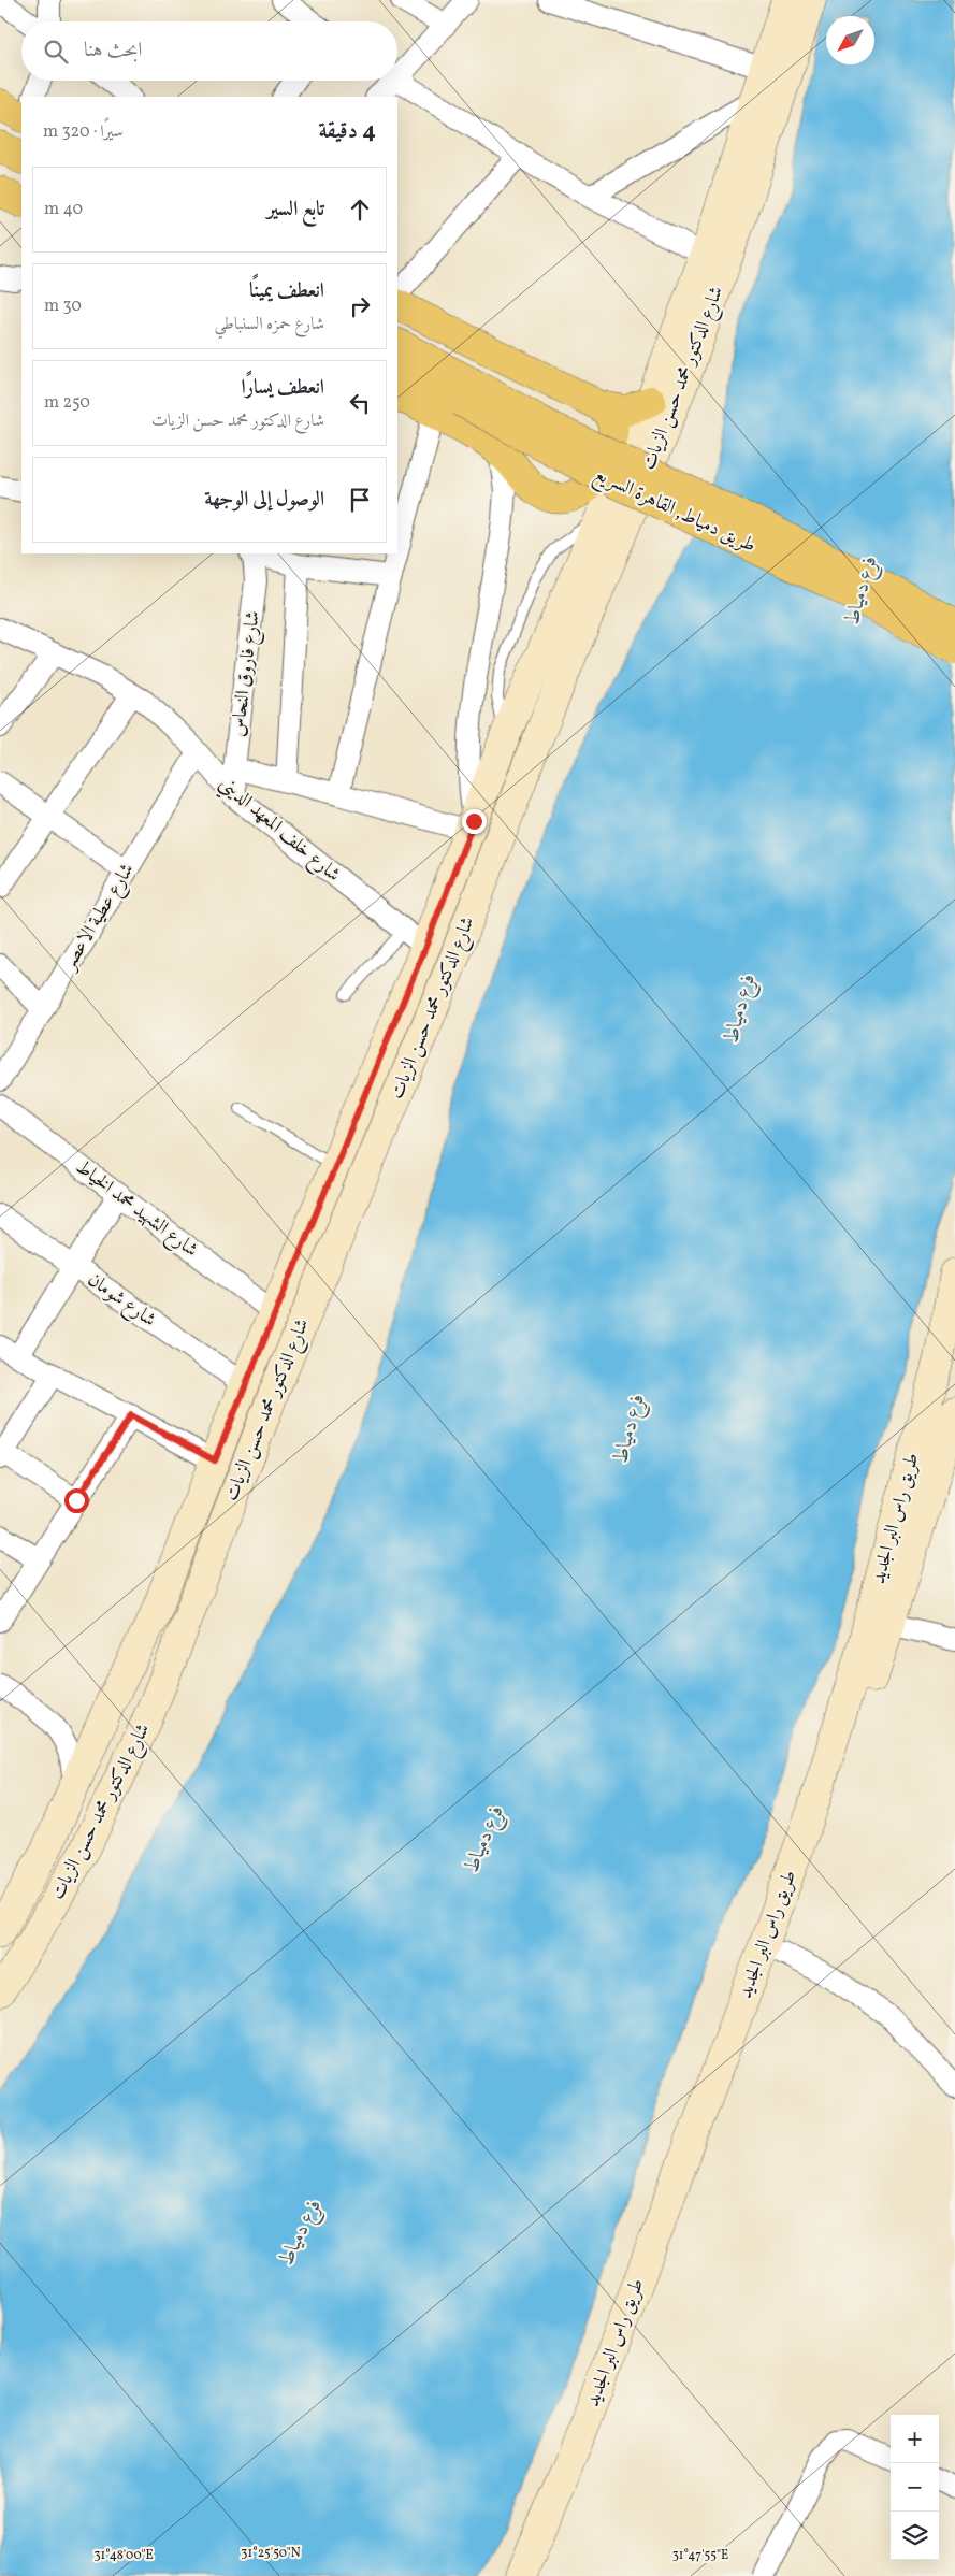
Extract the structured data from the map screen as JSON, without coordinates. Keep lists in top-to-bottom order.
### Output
{
  "streets": {
    "highway": ["طريق دمياط, القاهرة السريع"],
    "street": [
      "شارع الدكتور محمد حسن الزيات",
      "شارع فاروق النحاس",
      "شارع خلف المعهد الديني",
      "شارع عطية الاعصر",
      "شارع الشهيد محمد الخياط",
      "شارع شومان",
      "طريق راس البر الجديد"
    ]
  },
  "crossings": [
    ["شارع الدكتور محمد حسن الزيات", "شارع خلف المعهد الديني"],
    ["شارع الدكتور محمد حسن الزيات", "شارع الشهيد محمد الخياط"],
    ["شارع الدكتور محمد حسن الزيات", "شارع شومان"],
    ["شارع فاروق النحاس", "شارع خلف المعهد الديني"],
    ["شارع خلف المعهد الديني", "شارع عطية الاعصر"]
  ],
  "water": ["فرع دمياط"],
  "north": "bottom left",
  "page": {
    "search": "ابحث هنا",
    "heading": ["4 دقيقة", "سيرًا · 320 m"],
    "list": [
      ["تابع السير", "40 m"],
      ["انعطف يمينًا", "شارع حمزه السنباطي", "30 m"],
      ["انعطف يسارًا", "شارع الدكتور محمد حسن الزيات", "250 m"],
      "الوصول إلى الوجهة"
    ],
    "map_buttons": ["+", "−"]
  },
  "coordinates": ["31°25'50\"N", "31°48'00\"E", "31°47'55\"E"]
}
